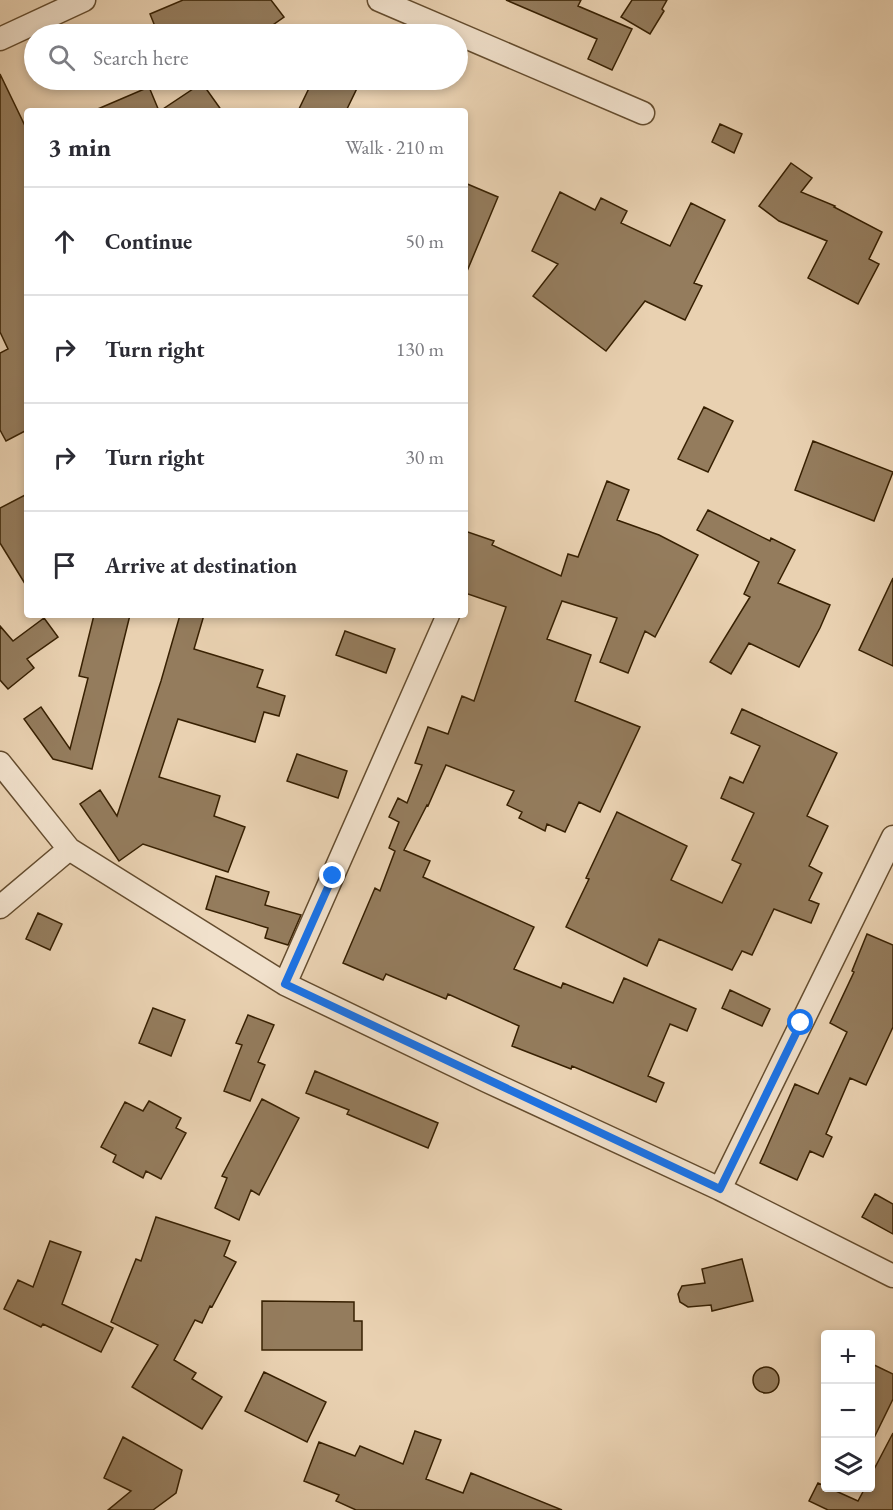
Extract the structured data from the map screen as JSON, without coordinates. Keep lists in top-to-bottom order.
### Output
{
  "page": {
    "search": "Search here",
    "heading": ["3 min", "Walk · 210 m"],
    "list": [
      ["Continue", "50 m"],
      ["Turn right", "130 m"],
      ["Turn right", "30 m"],
      "Arrive at destination"
    ],
    "map_buttons": ["+", "−"]
  }
}
